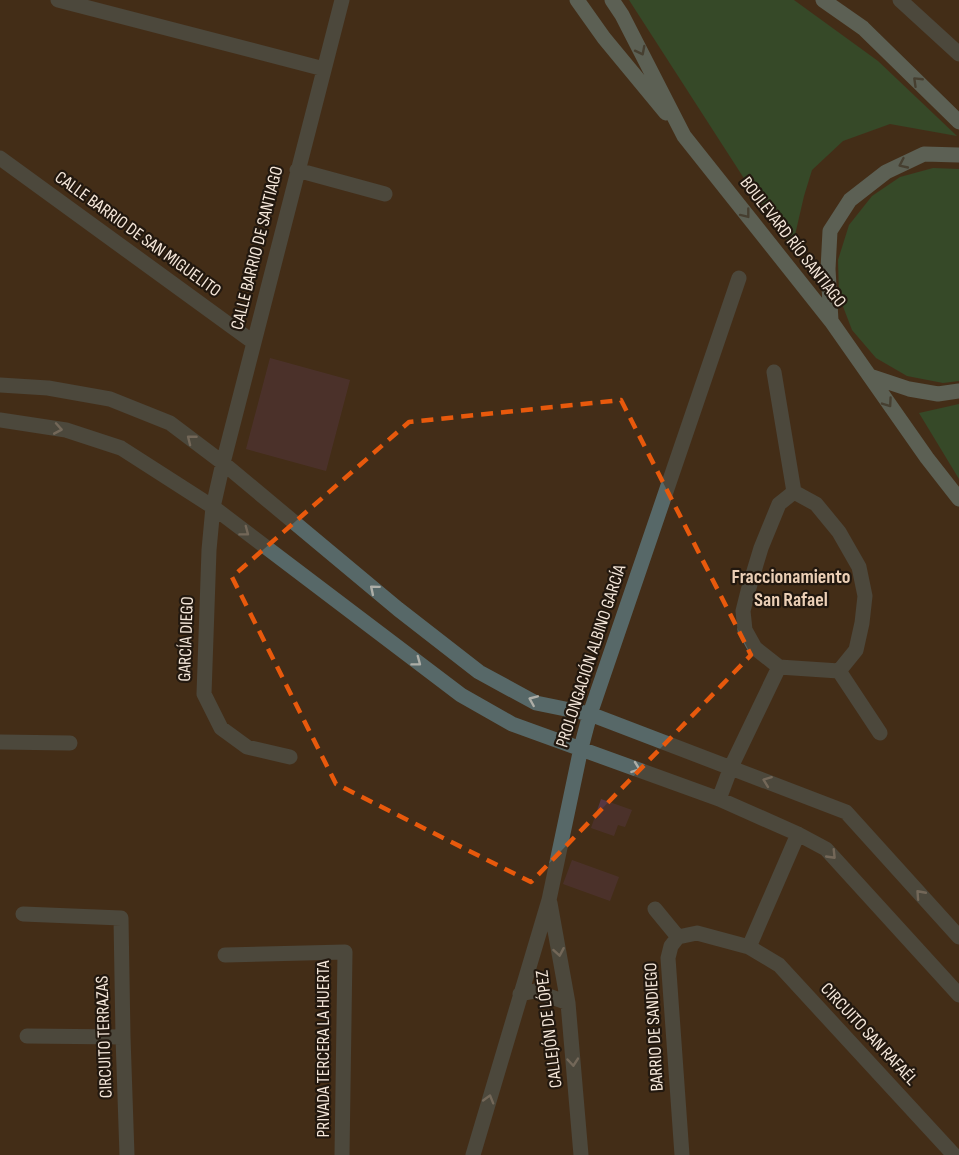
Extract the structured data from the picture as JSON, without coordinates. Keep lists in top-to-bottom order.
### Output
{
  "streets": {
    "main road": ["BOULEVARD RÍO SANTIAGO"],
    "street": [
      "CALLE BARRIO DE SAN MIGUELITO",
      "CALLE BARRIO DE SANTIAGO",
      "GARCÍA DIEGO",
      "PROLONGACIÓN ALBINO GARCÍA",
      "BARRIO DE SANDIEGO",
      "CALLEJÓN DE LÓPEZ",
      "CIRCUITO SAN RAFAÉL",
      "CIRCUITO TERRAZAS",
      "PRIVADA TERCERA LA HUERTA"
    ]
  },
  "crossings": [
    ["CALLE BARRIO DE SAN MIGUELITO", "CALLE BARRIO DE SANTIAGO"],
    ["CALLE BARRIO DE SANTIAGO", "GARCÍA DIEGO"],
    ["PROLONGACIÓN ALBINO GARCÍA", "CALLEJÓN DE LÓPEZ"]
  ],
  "one_way": ["BOULEVARD RÍO SANTIAGO", "CALLEJÓN DE LÓPEZ"],
  "districts": ["Fraccionamiento San Rafael"]
}
